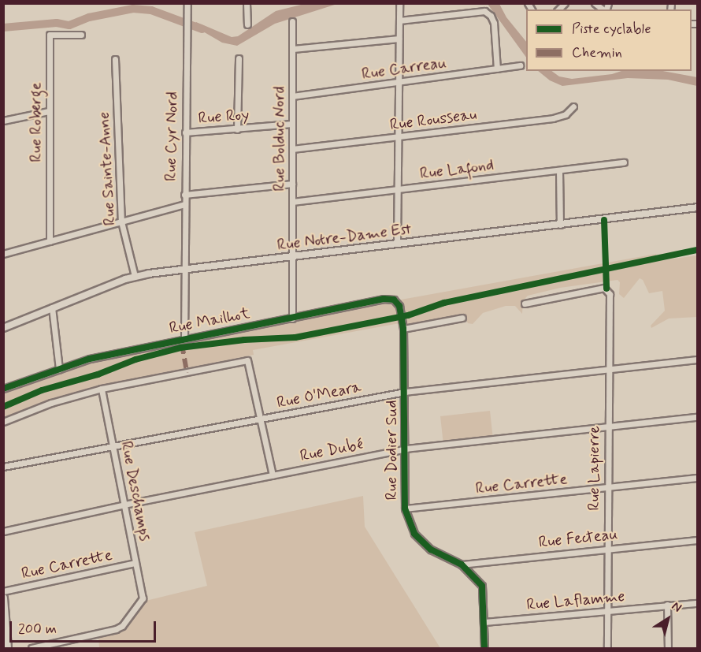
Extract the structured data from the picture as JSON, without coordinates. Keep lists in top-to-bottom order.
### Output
{
  "streets": {
    "street": [
      "Rue Carreau",
      "Rue Roy",
      "Rue Rousseau",
      "Rue Roberge",
      "Rue Cyr Nord",
      "Rue Bolduc Nord",
      "Rue Sainte-Anne",
      "Rue Lafond",
      "Rue Notre-Dame Est",
      "Rue Mailhot",
      "Rue O'Meara",
      "Rue Dubé",
      "Rue Dodier Sud",
      "Rue Lapierre",
      "Rue Carrette",
      "Rue Deschamps",
      "Rue Fecteau",
      "Rue Laflamme"
    ]
  },
  "crossings": [
    ["Rue Carreau", "Rue Bolduc Nord"],
    ["Rue Roy", "Rue Cyr Nord"],
    ["Rue Roy", "Rue Bolduc Nord"],
    ["Rue Rousseau", "Rue Bolduc Nord"],
    ["Rue Cyr Nord", "Rue Notre-Dame Est"],
    ["Rue Cyr Nord", "Rue Mailhot"],
    ["Rue Bolduc Nord", "Rue Lafond"],
    ["Rue Bolduc Nord", "Rue Notre-Dame Est"],
    ["Rue Bolduc Nord", "Rue Mailhot"],
    ["Rue Sainte-Anne", "Rue Notre-Dame Est"],
    ["Rue Mailhot", "Rue Dodier Sud"],
    ["Rue O'Meara", "Rue Dodier Sud"],
    ["Rue O'Meara", "Rue Lapierre"],
    ["Rue O'Meara", "Rue Deschamps"],
    ["Rue Dubé", "Rue Dodier Sud"],
    ["Rue Dubé", "Rue Lapierre"],
    ["Rue Dubé", "Rue Deschamps"],
    ["Rue Dodier Sud", "Rue Carrette"],
    ["Rue Dodier Sud", "Rue Fecteau"],
    ["Rue Dodier Sud", "Rue Laflamme"],
    ["Rue Lapierre", "Rue Carrette"],
    ["Rue Lapierre", "Rue Fecteau"],
    ["Rue Lapierre", "Rue Laflamme"],
    ["Rue Carrette", "Rue Deschamps"]
  ],
  "legend": ["Piste cyclable", "Chemin"],
  "scale_bar": "200 m",
  "north": "top right"
}
